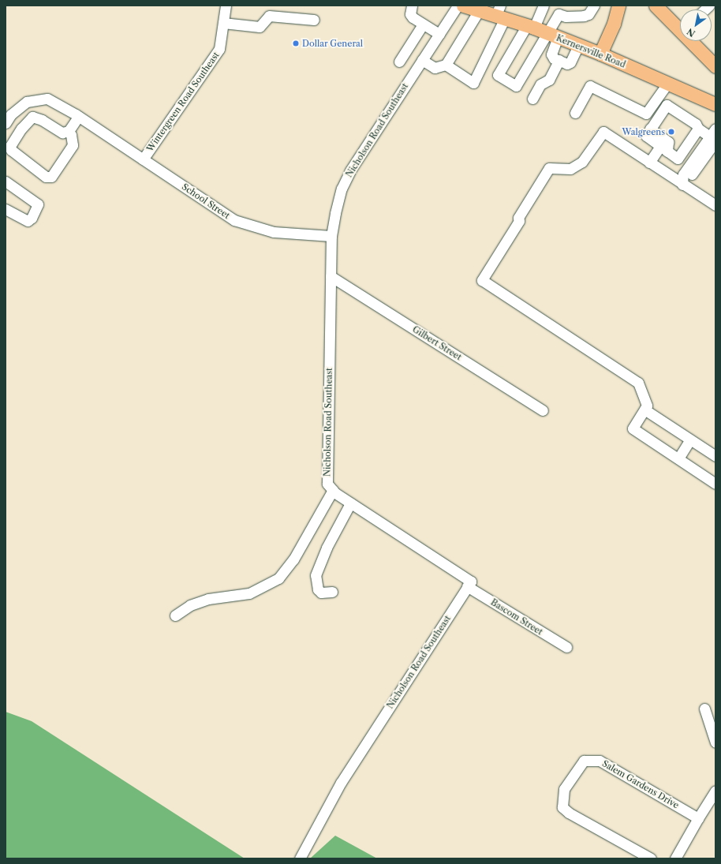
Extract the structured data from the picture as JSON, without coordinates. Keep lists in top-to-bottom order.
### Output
{
  "streets": {
    "main road": ["Kernersville Road"],
    "street": [
      "Wintergreen Road Southeast",
      "Nicholson Road Southeast",
      "School Street",
      "Gilbert Street",
      "Bascom Street",
      "Salem Gardens Drive"
    ]
  },
  "crossings": [
    ["Kernersville Road", "Nicholson Road Southeast"],
    ["Wintergreen Road Southeast", "School Street"],
    ["Nicholson Road Southeast", "School Street"],
    ["Nicholson Road Southeast", "Gilbert Street"],
    ["Nicholson Road Southeast", "Bascom Street"]
  ],
  "places": ["Dollar General", "Walgreens"],
  "north": "bottom left"
}
